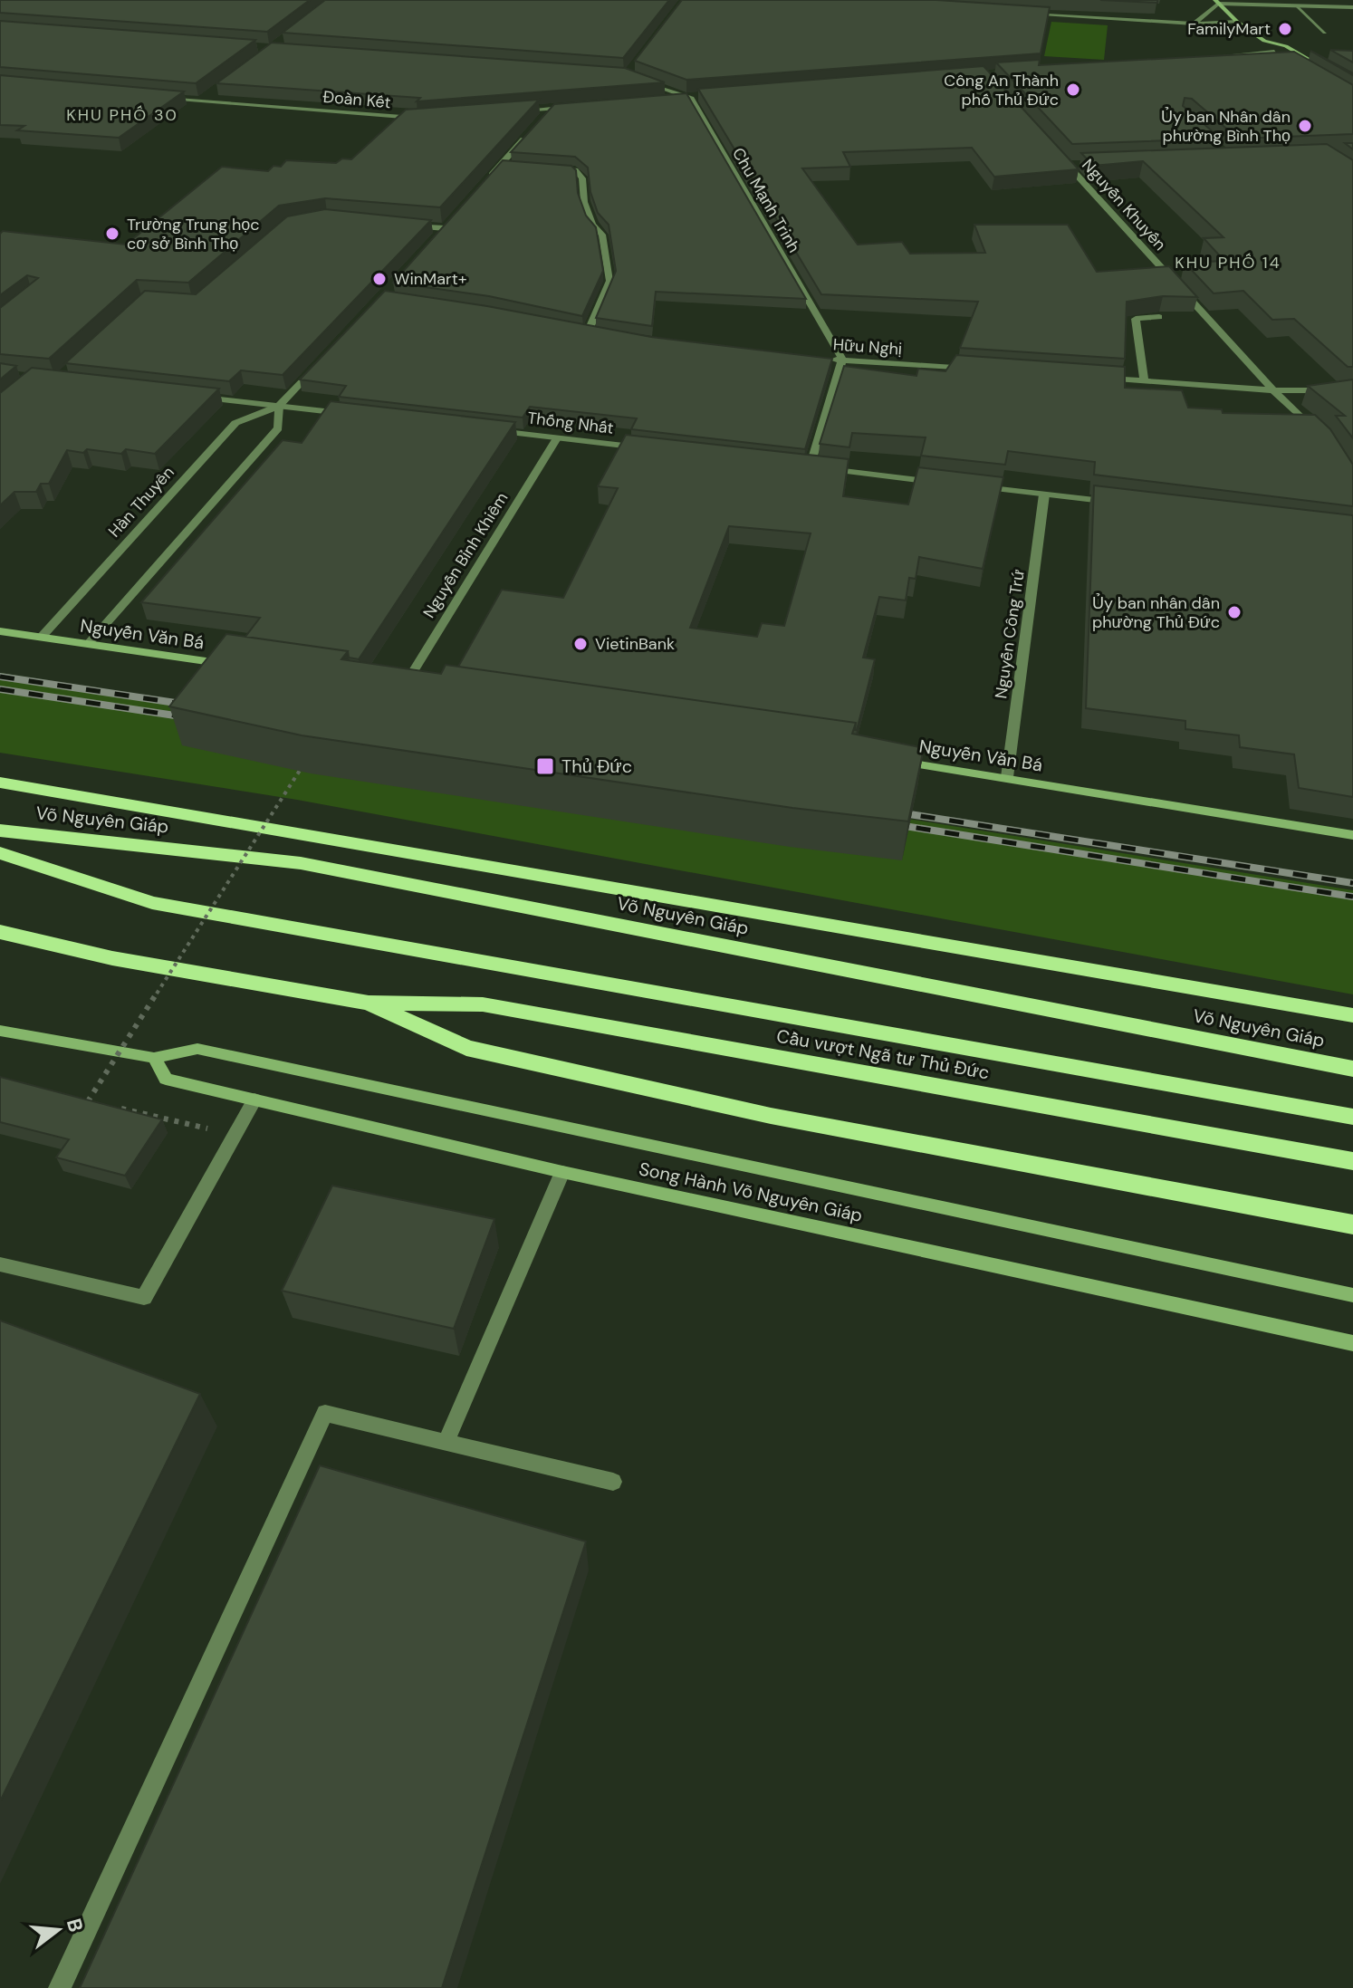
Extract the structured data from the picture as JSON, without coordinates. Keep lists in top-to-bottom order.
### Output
{
  "streets": {
    "highway": ["Võ Nguyên Giáp", "Cầu vượt Ngã tư Thủ Đức"],
    "main road": ["Nguyễn Văn Bá", "Song Hành Võ Nguyên Giáp"],
    "street": [
      "Đoàn Kết",
      "Chu Mạnh Trinh",
      "Nguyễn Khuyến",
      "Hữu Nghị",
      "Thống Nhất",
      "Hàn Thuyên",
      "Nguyễn Bỉnh Khiêm",
      "Nguyễn Công Trứ"
    ]
  },
  "crossings": [
    ["Chu Mạnh Trinh", "Hữu Nghị"],
    ["Thống Nhất", "Nguyễn Bỉnh Khiêm"],
    ["Hàn Thuyên", "Nguyễn Văn Bá"],
    ["Nguyễn Văn Bá", "Nguyễn Công Trứ"]
  ],
  "districts": ["KHU PHỐ 30", "KHU PHỐ 14"],
  "places": {
    "other": [
      "FamilyMart",
      "Công An Thành phố Thủ Đức",
      "Ủy ban Nhân dân phường Bình Thọ",
      "Trường Trung học cơ sở Bình Thọ",
      "WinMart+",
      "Ủy ban nhân dân phường Thủ Đức",
      "VietinBank"
    ],
    "transit": ["Thủ Đức"]
  },
  "north": "right"
}
